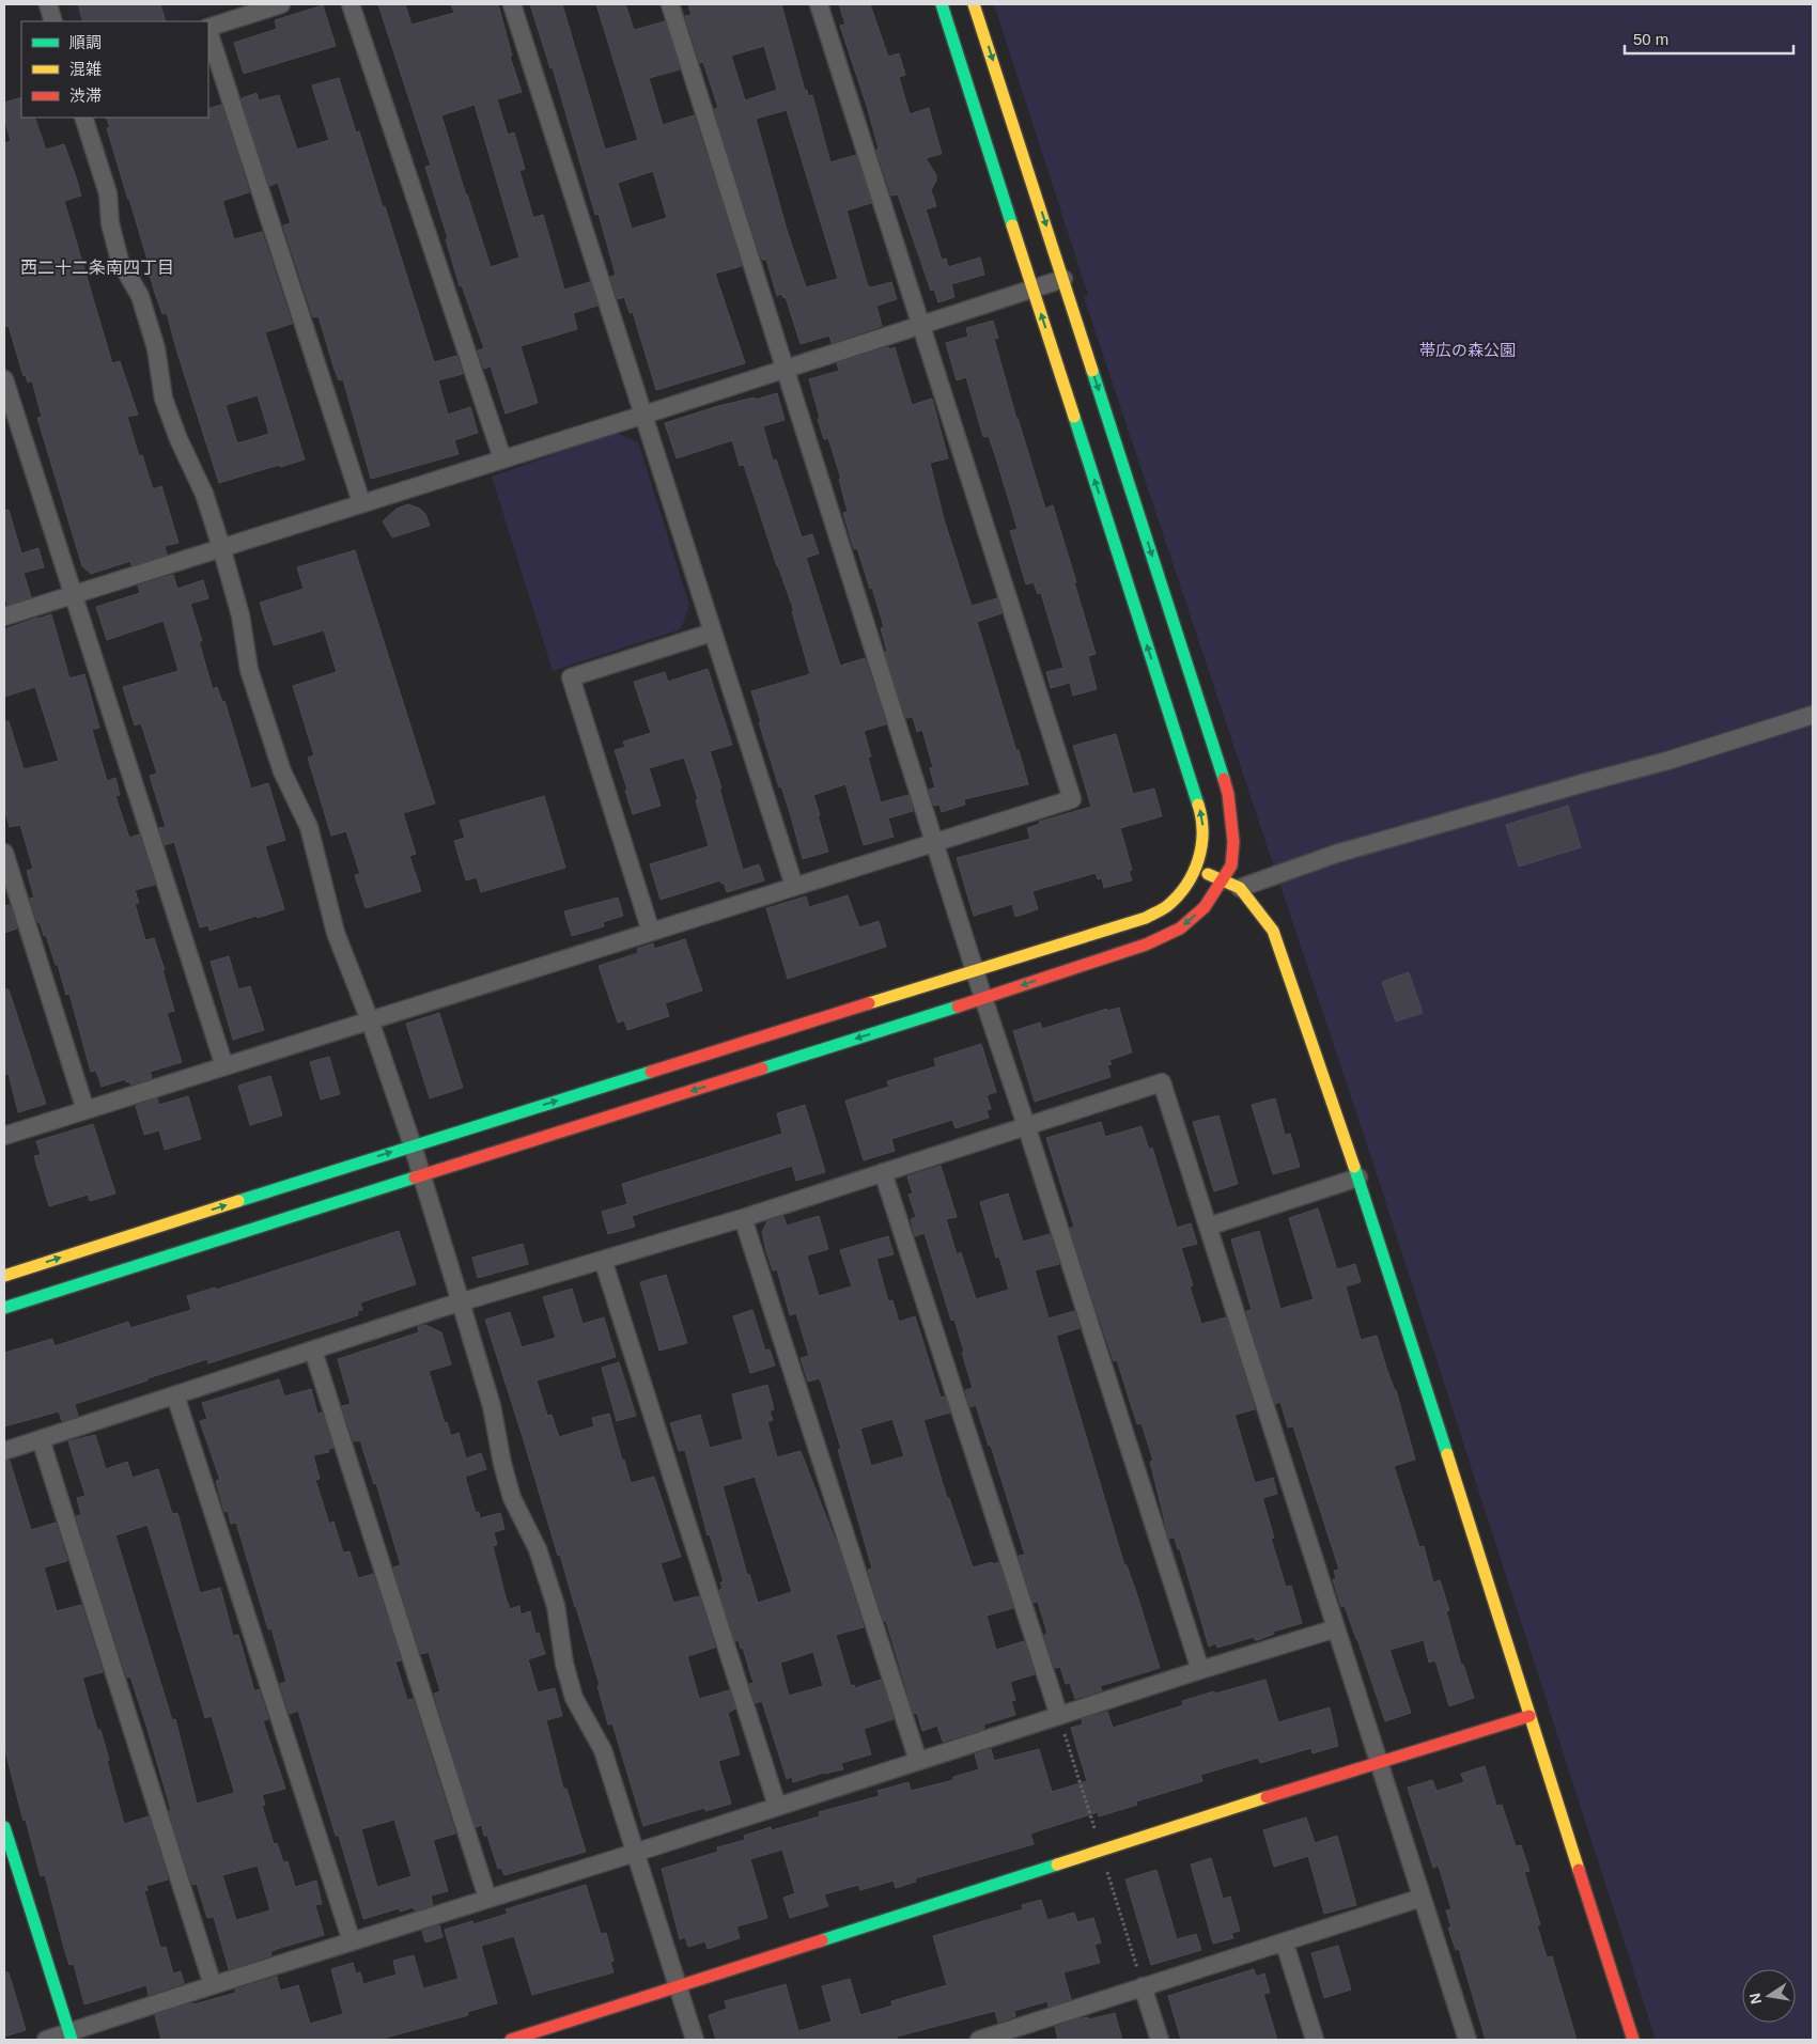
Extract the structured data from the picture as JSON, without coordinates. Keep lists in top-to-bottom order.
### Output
{
  "districts": ["西二十二条南四丁目"],
  "parks": ["帯広の森公園"],
  "legend": ["順調", "混雑", "渋滞"],
  "scale_bar": "50 m",
  "north": "left"
}
